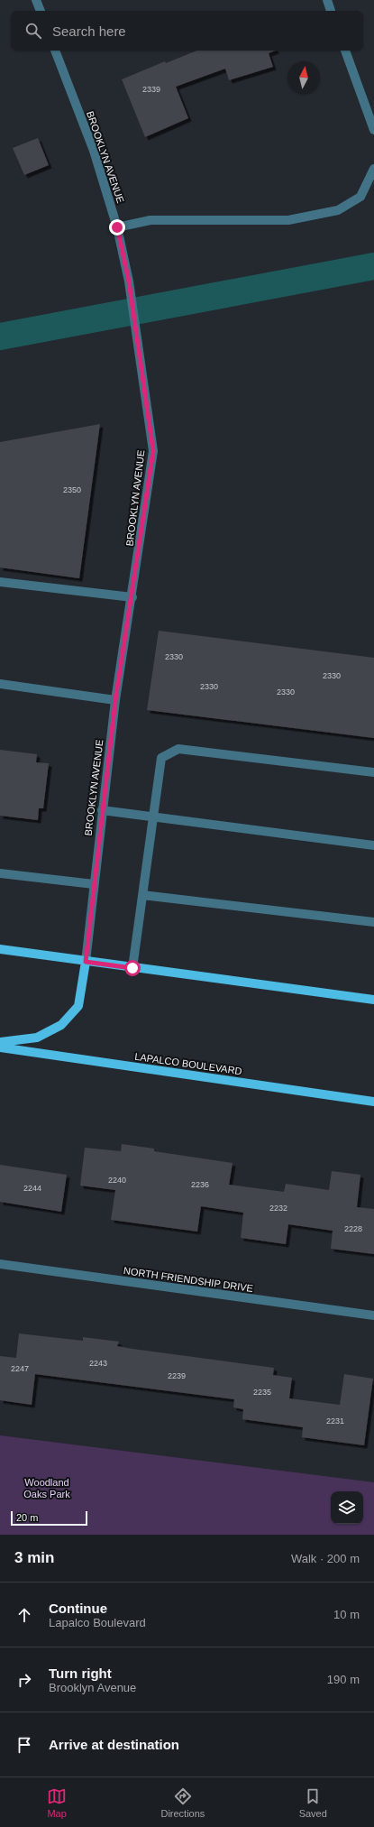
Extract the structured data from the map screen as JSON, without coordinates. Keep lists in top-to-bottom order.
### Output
{
  "streets": {
    "main road": ["LAPALCO BOULEVARD"],
    "street": ["BROOKLYN AVENUE", "NORTH FRIENDSHIP DRIVE"]
  },
  "parks": ["Woodland Oaks Park"],
  "house_numbers": [
    "2339",
    "2350",
    "2330",
    "2330",
    "2330",
    "2330",
    "2240",
    "2236",
    "2244",
    "2232",
    "2228",
    "2243",
    "2247",
    "2239",
    "2235",
    "2231"
  ],
  "scale_bar": "20 m",
  "north": "top",
  "page": {
    "search": "Search here",
    "scale": "20 m",
    "heading": ["3 min", "Walk · 200 m"],
    "list": [
      ["Continue", "Lapalco Boulevard", "10 m"],
      ["Turn right", "Brooklyn Avenue", "190 m"],
      "Arrive at destination"
    ],
    "nav": ["Map", "Directions", "Saved"]
  }
}
